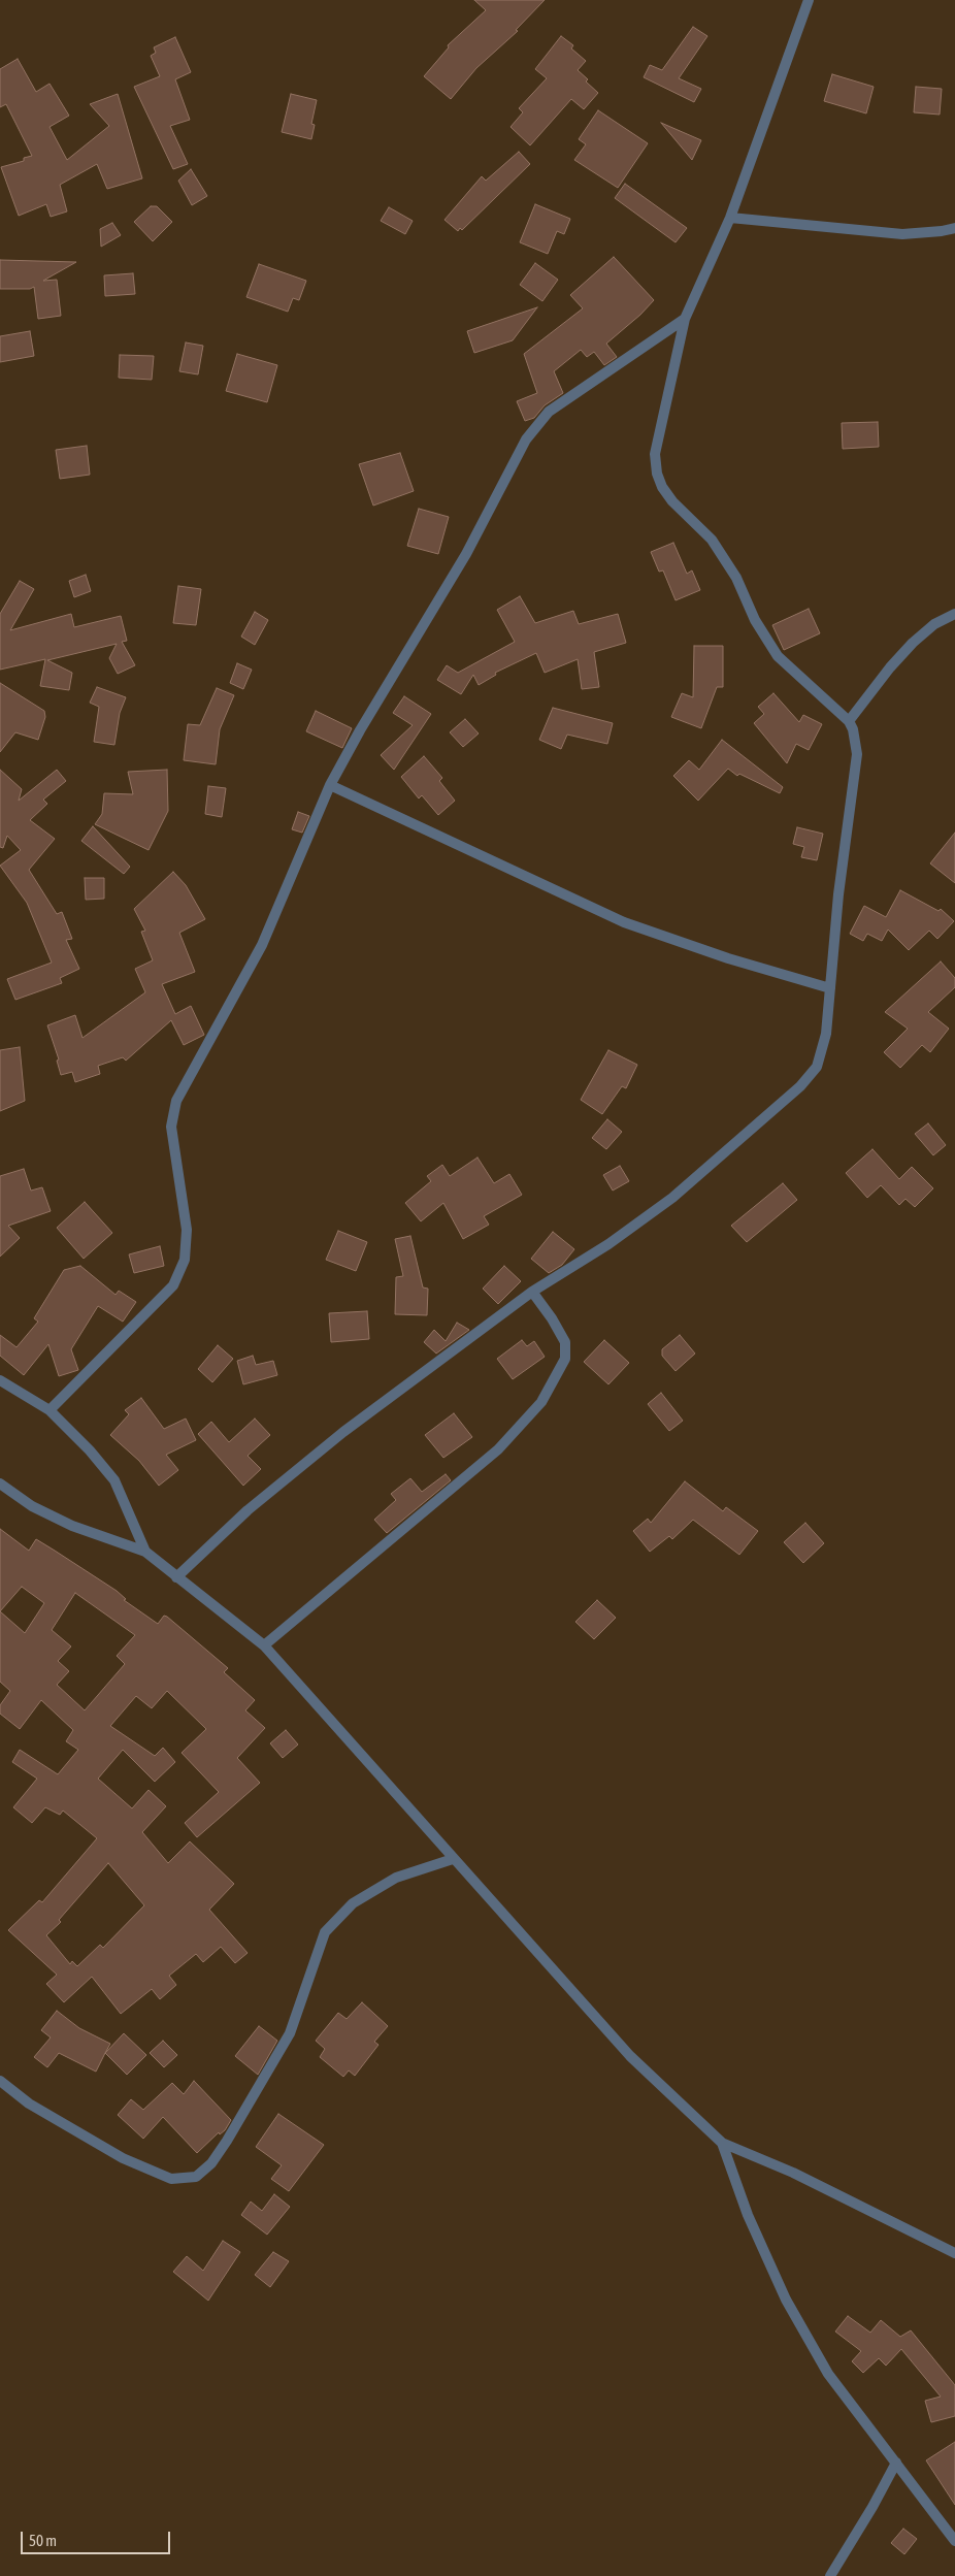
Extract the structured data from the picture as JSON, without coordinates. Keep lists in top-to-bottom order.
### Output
{
  "scale_bar": "50 m"
}
